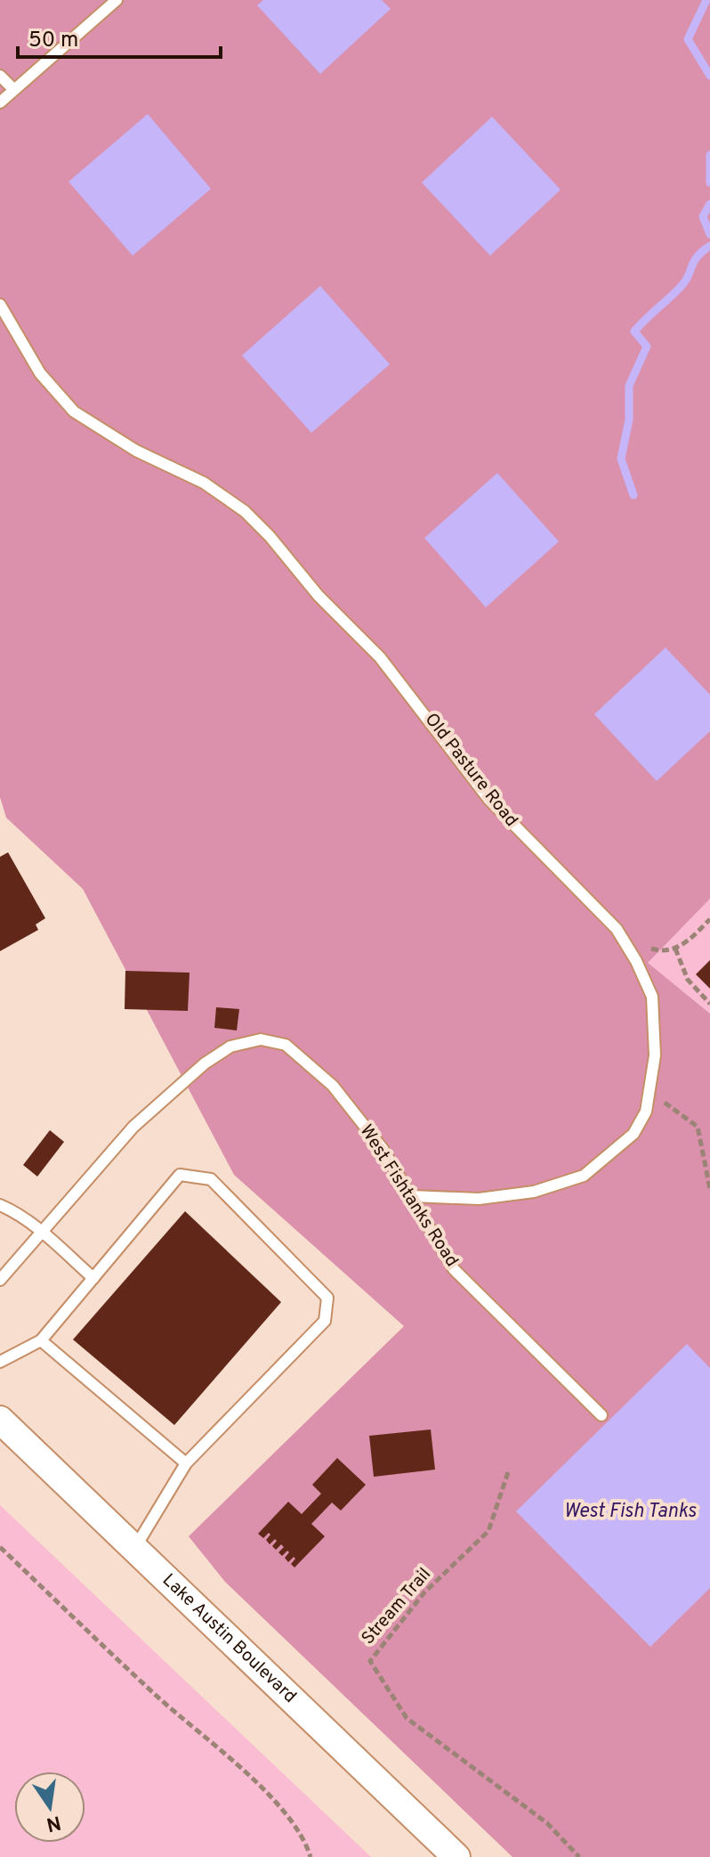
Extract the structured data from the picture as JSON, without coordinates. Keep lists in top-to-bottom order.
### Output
{
  "streets": {
    "street": ["Lake Austin Boulevard"],
    "lane": ["Old Pasture Road", "West Fishtanks Road"],
    "path": ["Stream Trail"]
  },
  "crossings": [
    ["Old Pasture Road", "West Fishtanks Road"]
  ],
  "water": ["West Fish Tanks"],
  "scale_bar": "50 m",
  "north": "bottom"
}
